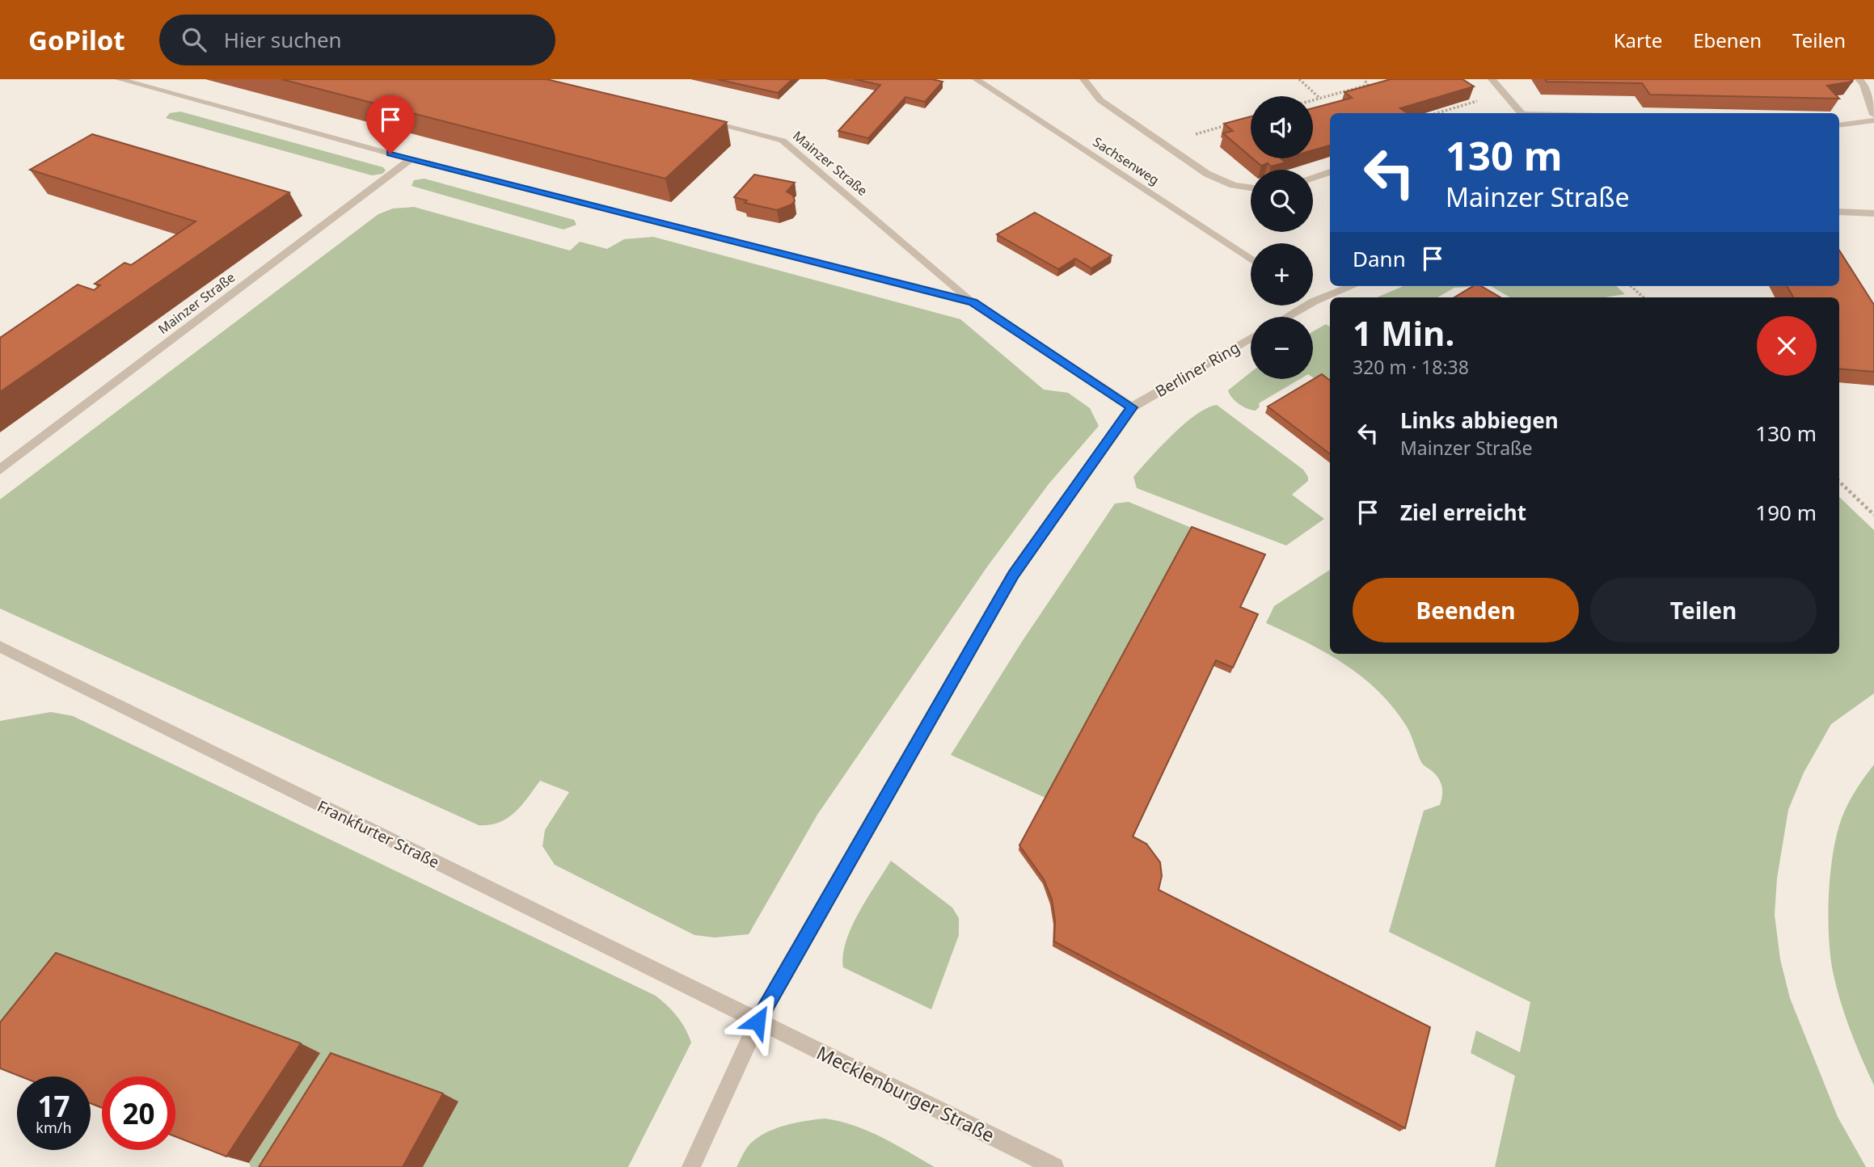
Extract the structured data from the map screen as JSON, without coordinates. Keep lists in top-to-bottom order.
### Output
{
  "streets": {
    "lane": [
      "Sachsenweg",
      "Mainzer Straße",
      "Berliner Ring",
      "Frankfurter Straße",
      "Mecklenburger Straße"
    ]
  },
  "crossings": [
    ["Mainzer Straße", "Berliner Ring"],
    ["Berliner Ring", "Frankfurter Straße"],
    ["Berliner Ring", "Mecklenburger Straße"],
    ["Frankfurter Straße", "Mecklenburger Straße"]
  ],
  "page": {
    "header": "GoPilot",
    "search": "Hier suchen",
    "nav": ["Karte", "Ebenen", "Teilen"],
    "map_buttons": ["+", "−"],
    "turn": ["130 m", "Mainzer Straße"],
    "then": "Dann",
    "heading": ["1 Min.", "320 m · 18:38"],
    "list": [
      {
        "name": "Links abbiegen",
        "note": "Mainzer Straße",
        "value": "130 m"
      },
      {
        "name": "Ziel erreicht",
        "value": "190 m"
      }
    ],
    "buttons": ["Beenden", "Teilen"],
    "speed": "17 km/h",
    "limit": "20"
  }
}
